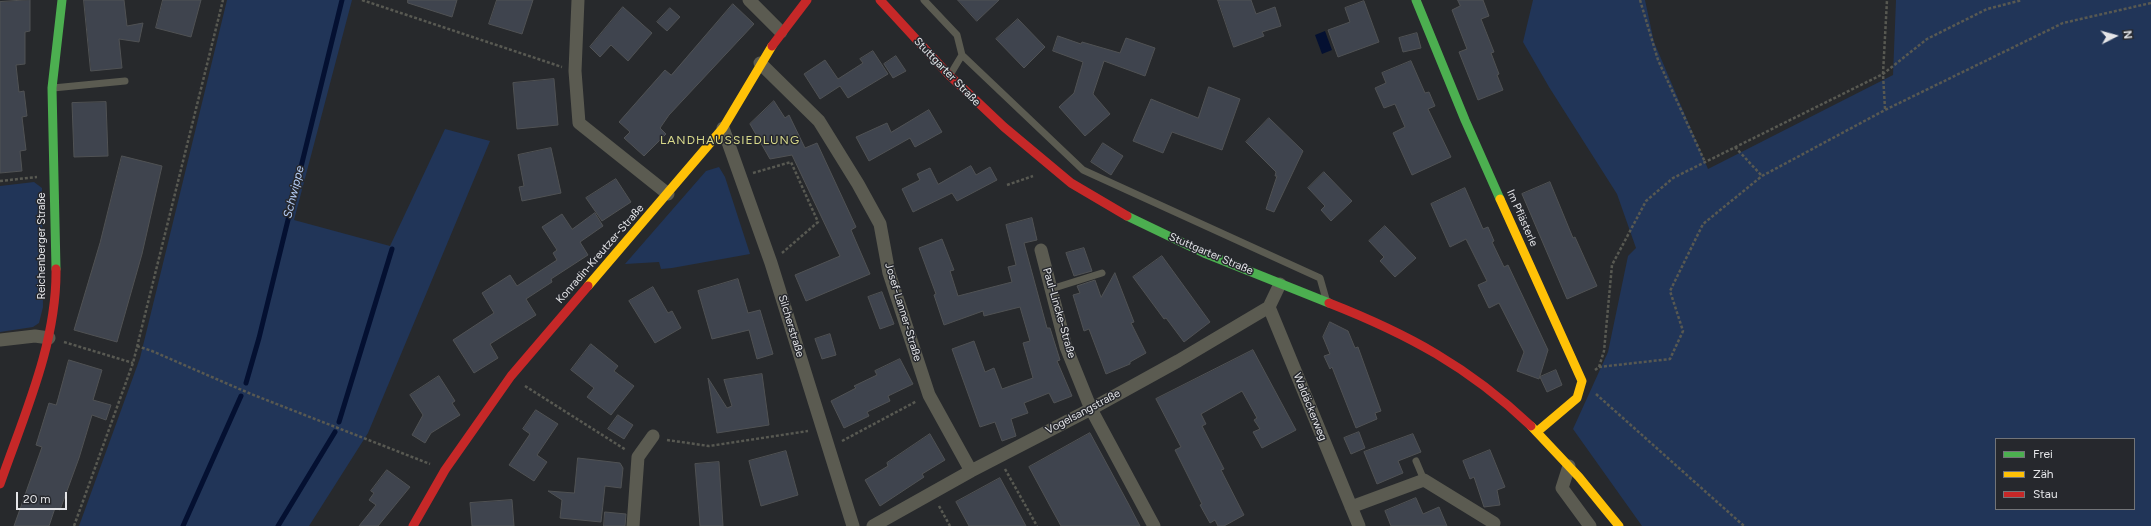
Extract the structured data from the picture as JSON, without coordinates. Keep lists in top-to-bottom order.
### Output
{
  "streets": {
    "street": [
      "Stuttgarter Straße",
      "Im Pflästerle",
      "Reichenberger Straße",
      "Konradin-Kreutzer-Straße",
      "Josef-Lanner-Straße",
      "Paul-Lincke-Straße",
      "Silcherstraße",
      "Waldäckerweg",
      "Vogelsangstraße"
    ]
  },
  "crossings": [
    ["Konradin-Kreutzer-Straße", "Josef-Lanner-Straße"],
    ["Konradin-Kreutzer-Straße", "Silcherstraße"],
    ["Josef-Lanner-Straße", "Vogelsangstraße"],
    ["Paul-Lincke-Straße", "Vogelsangstraße"],
    ["Waldäckerweg", "Vogelsangstraße"]
  ],
  "districts": ["LANDHAUSSIEDLUNG"],
  "water": ["Schwippe"],
  "legend": ["Frei", "Zäh", "Stau"],
  "scale_bar": "20 m",
  "north": "right"
}
